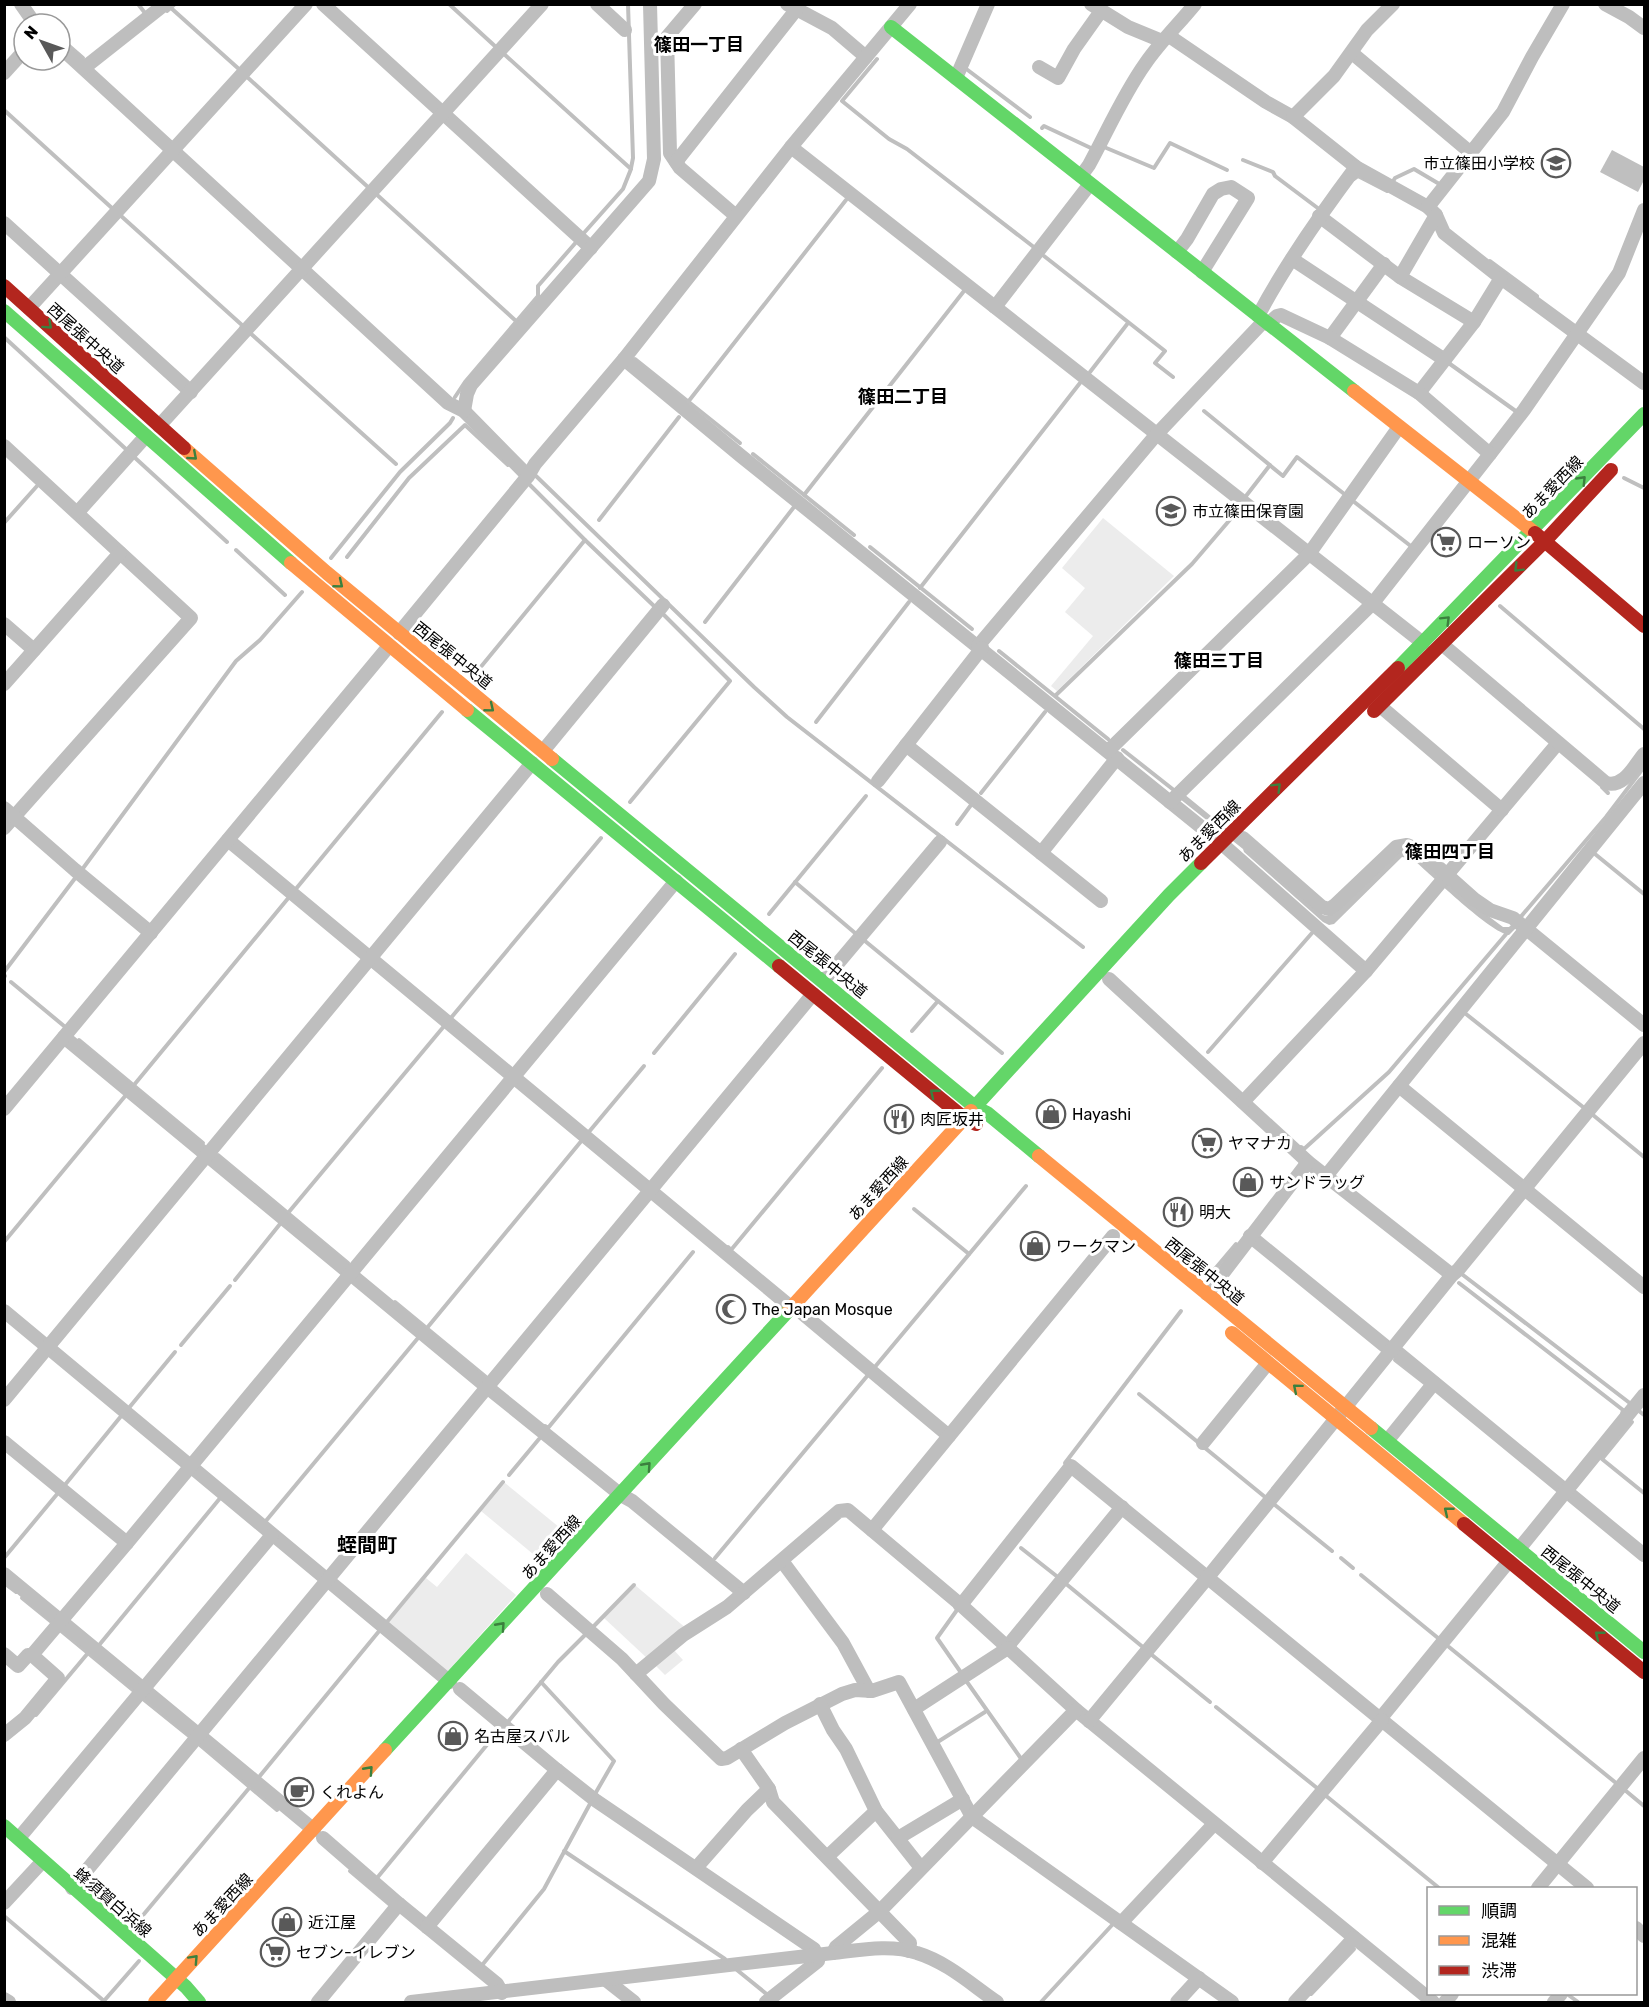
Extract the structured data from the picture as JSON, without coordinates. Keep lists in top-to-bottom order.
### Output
{
  "streets": {
    "main road": ["西尾張中央道", "あま愛西線", "蜂須賀白浜線"]
  },
  "crossings": [
    ["西尾張中央道", "あま愛西線"],
    ["あま愛西線", "蜂須賀白浜線"]
  ],
  "districts": [
    "篠田一丁目",
    "篠田二丁目",
    "篠田三丁目",
    "篠田四丁目",
    "蛭間町"
  ],
  "places": {
    "school or university": ["市立篠田小学校", "市立篠田保育園"],
    "supermarket": ["ローソン", "ヤマナカ", "セブン-イレブン"],
    "shop": [
      "Hayashi",
      "サンドラッグ",
      "ワークマン",
      "名古屋スバル",
      "近江屋"
    ],
    "restaurant": ["肉匠坂井", "明大"],
    "mosque": ["The Japan Mosque"],
    "cafe": ["くれよん"]
  },
  "legend": ["順調", "混雑", "渋滞"],
  "north": "top left"
}
